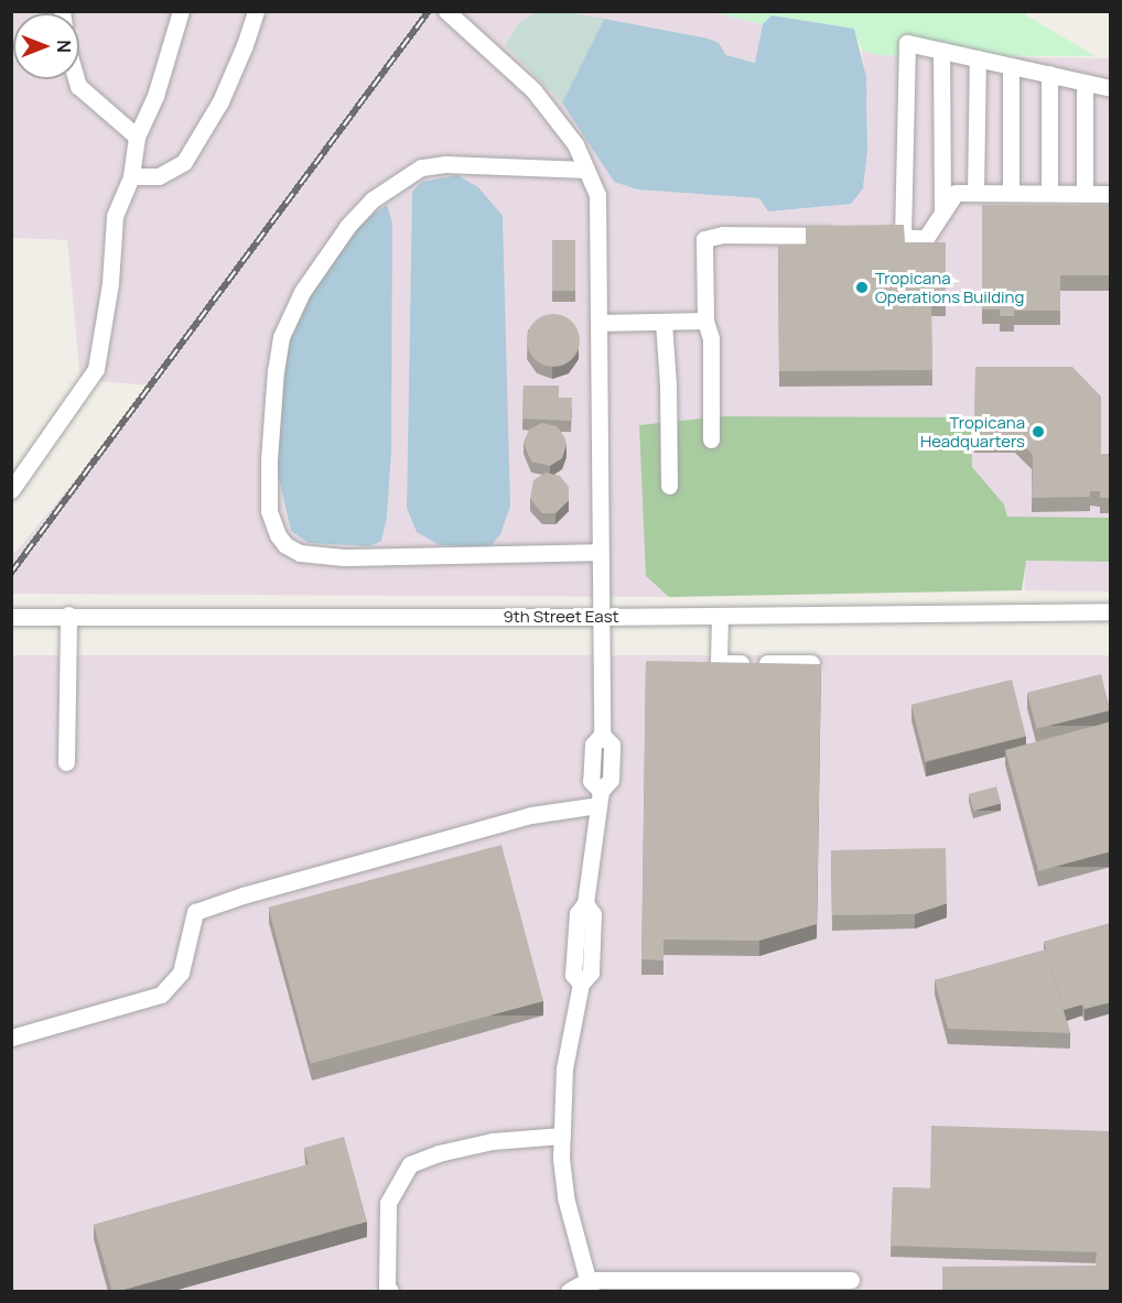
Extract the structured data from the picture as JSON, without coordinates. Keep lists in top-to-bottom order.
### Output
{
  "streets": {
    "street": ["9th Street East"]
  },
  "places": ["Tropicana Operations Building", "Tropicana Headquarters"],
  "north": "right"
}
